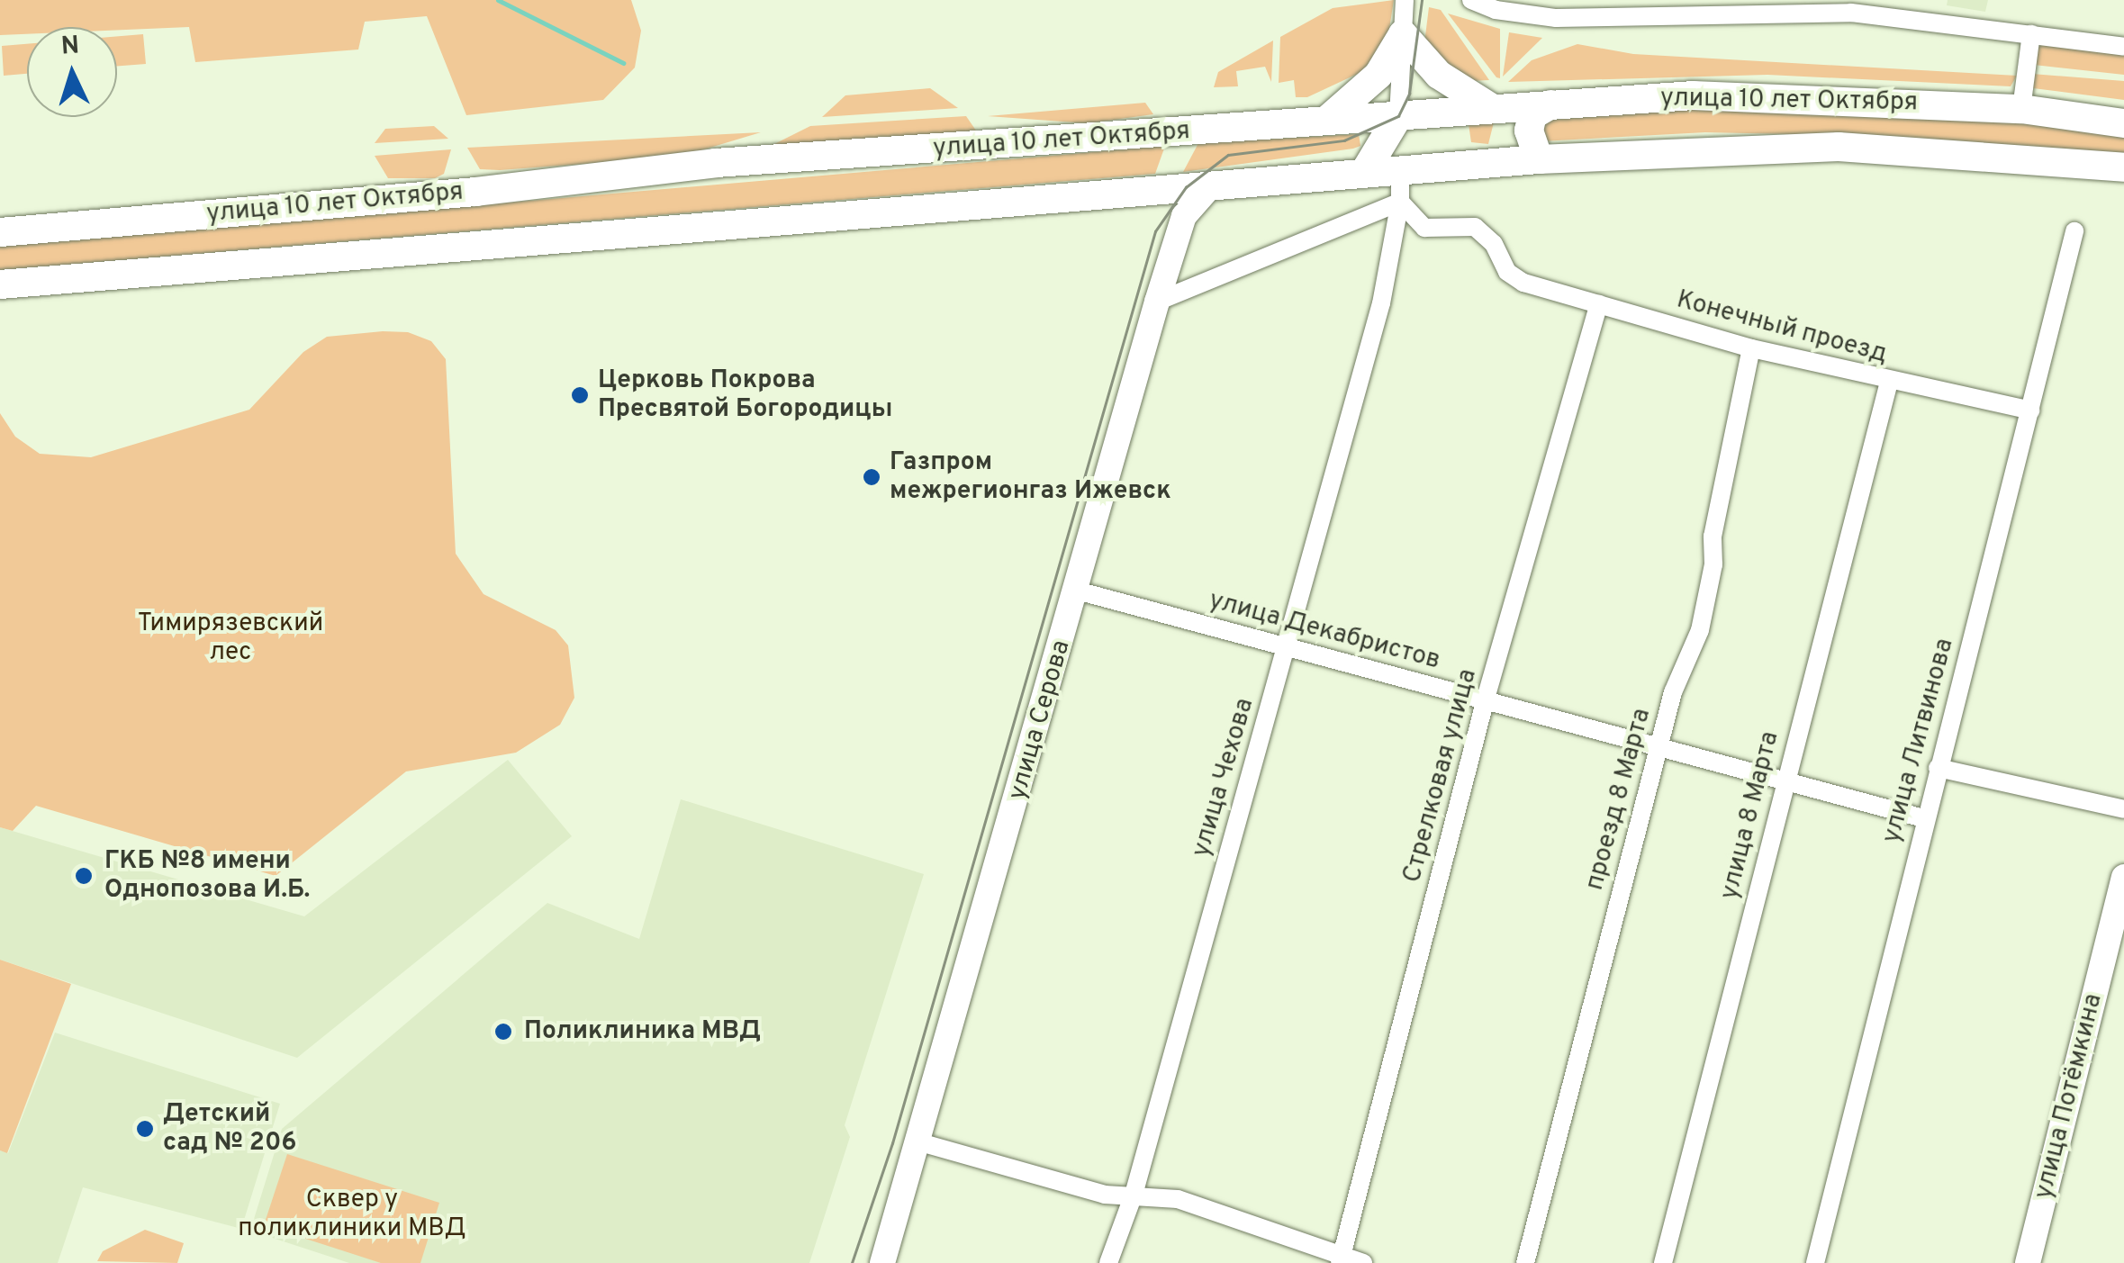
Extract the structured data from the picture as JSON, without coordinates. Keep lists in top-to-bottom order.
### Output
{
  "streets": {
    "main road": ["улица 10 лет Октября"],
    "street": [
      "Конечный проезд",
      "улица Декабристов",
      "улица Серова",
      "улица Литвинова",
      "Стрелковая улица",
      "улица Чехова",
      "проезд 8 Марта",
      "улица 8 Марта",
      "улица Потёмкина"
    ]
  },
  "crossings": [
    ["улица 10 лет Октября", "улица Серова"],
    ["улица 10 лет Октября", "улица Чехова"],
    ["Конечный проезд", "улица Литвинова"],
    ["Конечный проезд", "Стрелковая улица"],
    ["Конечный проезд", "улица Чехова"],
    ["Конечный проезд", "проезд 8 Марта"],
    ["Конечный проезд", "улица 8 Марта"],
    ["улица Декабристов", "улица Серова"],
    ["улица Декабристов", "улица Литвинова"],
    ["улица Декабристов", "Стрелковая улица"],
    ["улица Декабристов", "улица Чехова"],
    ["улица Декабристов", "проезд 8 Марта"],
    ["улица Декабристов", "улица 8 Марта"]
  ],
  "parks": ["Тимирязевский лес", "Сквер у поликлиники МВД"],
  "places": [
    "Церковь Покрова Пресвятой Богородицы",
    "Газпром межрегионгаз Ижевск",
    "ГКБ №8 имени Однопозова И.Б.",
    "Поликлиника МВД",
    "Детский сад № 206"
  ],
  "north": "top"
}
